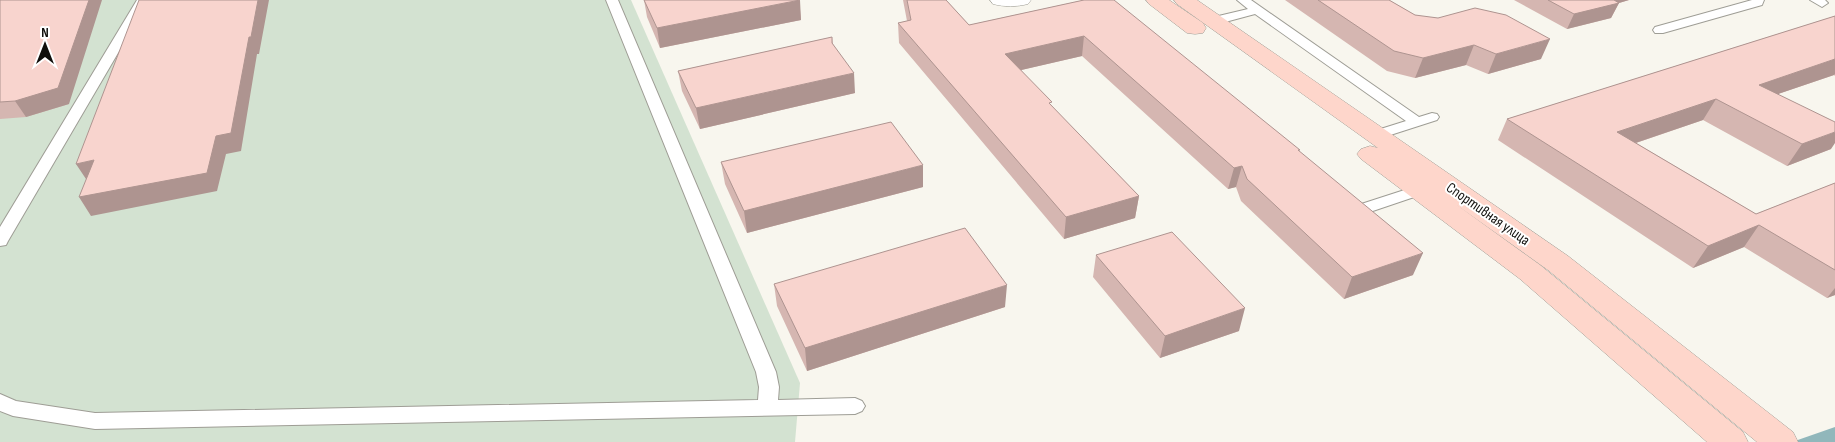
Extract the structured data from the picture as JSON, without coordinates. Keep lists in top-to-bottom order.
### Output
{
  "streets": {
    "street": ["Спортивная улица"]
  },
  "north": "top"
}
